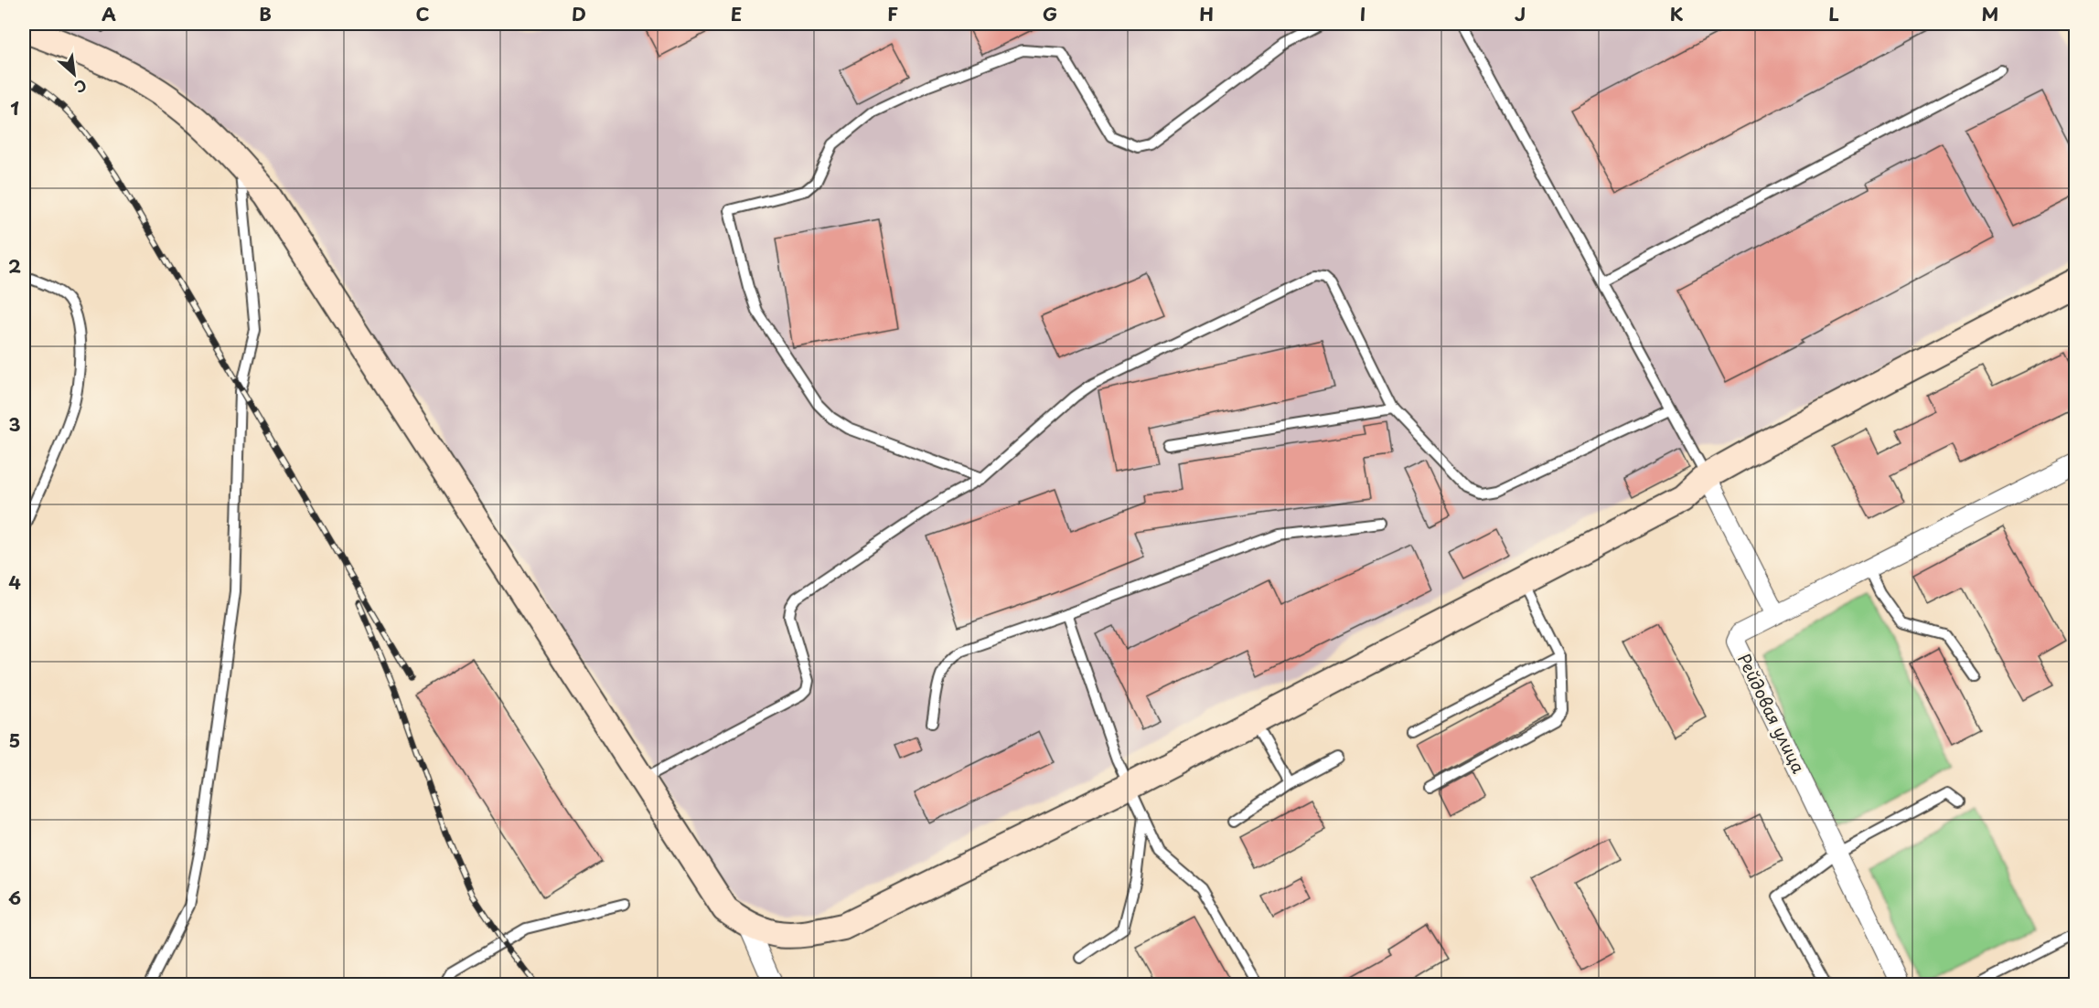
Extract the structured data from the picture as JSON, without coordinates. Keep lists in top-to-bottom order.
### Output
{
  "streets": {
    "street": ["Рейдовая улица"]
  },
  "north": "bottom right",
  "grid": {
    "columns": [
      "A",
      "B",
      "C",
      "D",
      "E",
      "F",
      "G",
      "H",
      "I",
      "J",
      "K",
      "L",
      "M"
    ],
    "rows": [
      "1",
      "2",
      "3",
      "4",
      "5",
      "6"
    ]
  }
}
